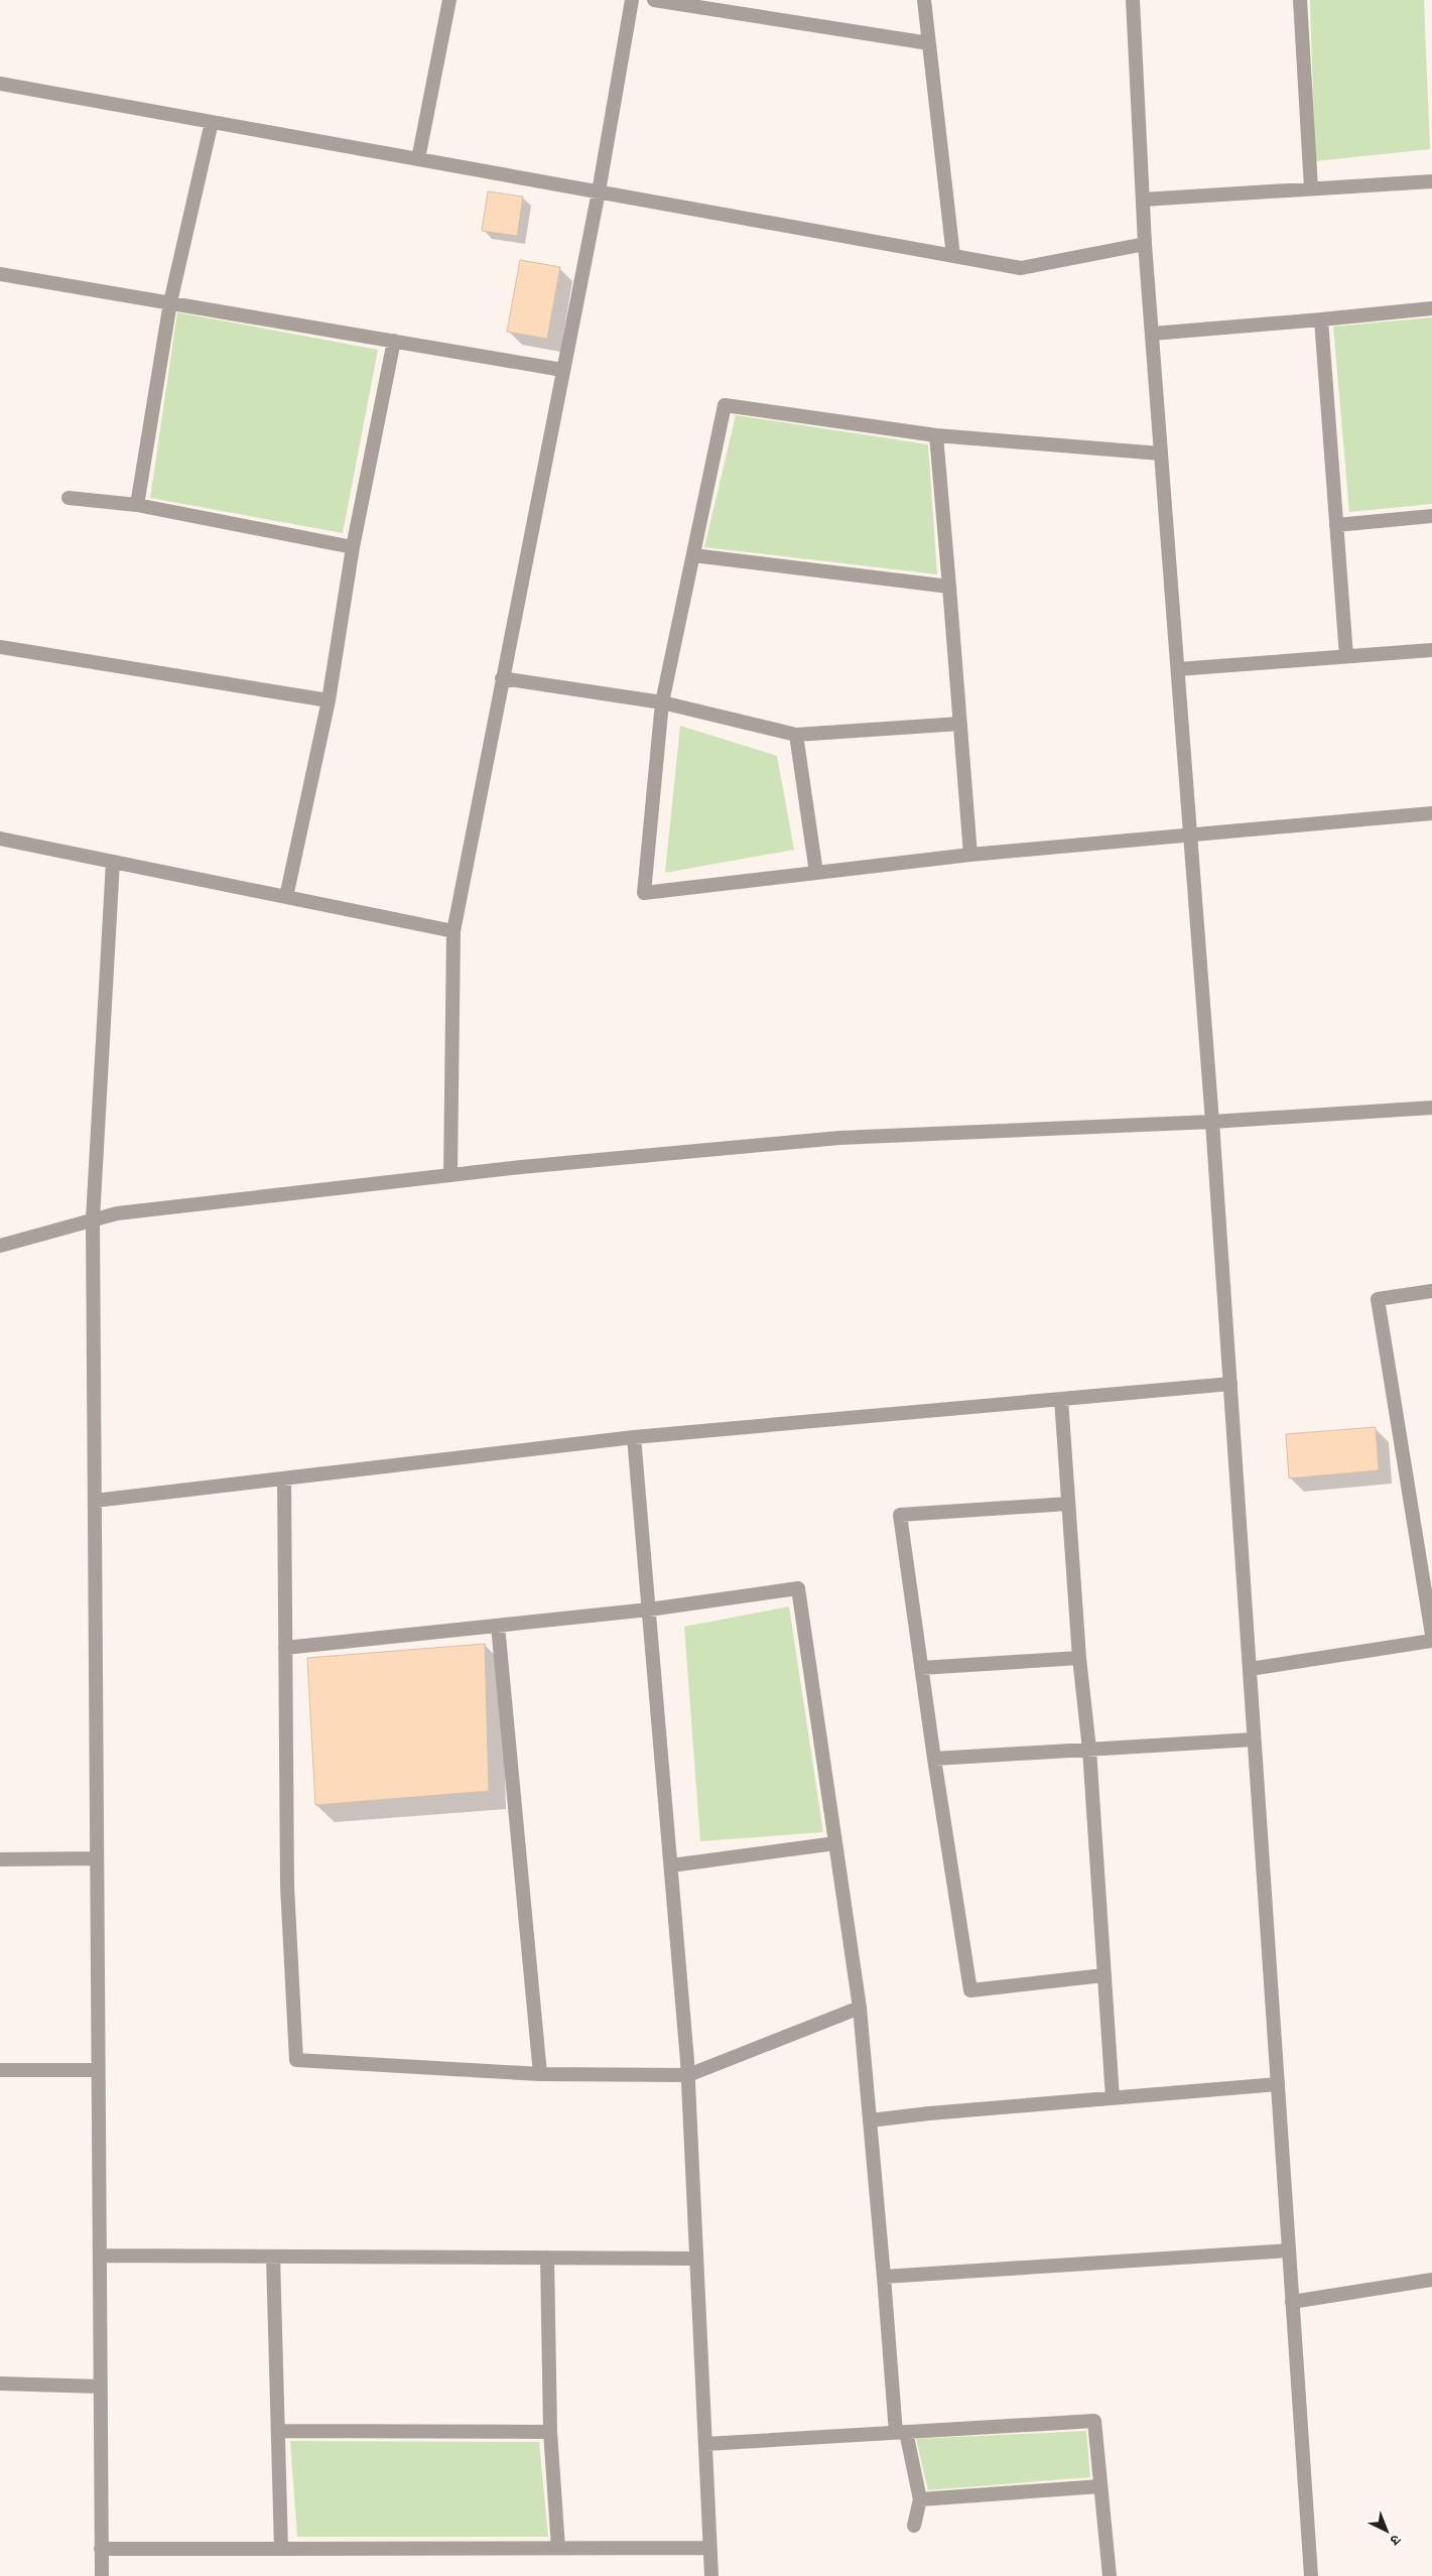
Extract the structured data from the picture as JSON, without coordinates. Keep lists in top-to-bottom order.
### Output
{
  "north": "bottom right"
}
